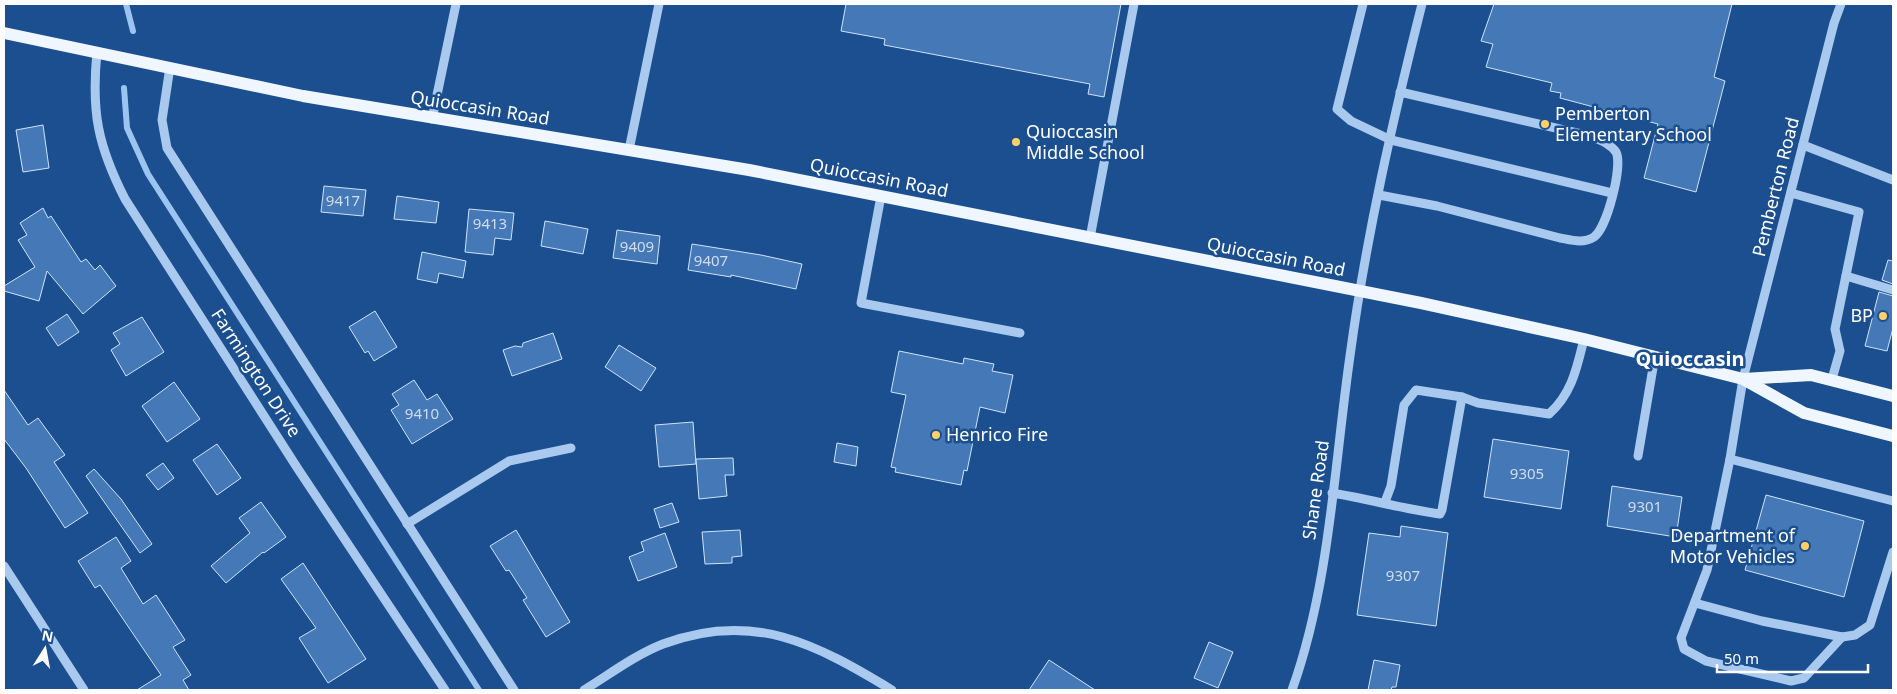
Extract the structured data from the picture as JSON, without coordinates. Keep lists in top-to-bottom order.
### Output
{
  "streets": {
    "main road": ["Quioccasin Road"],
    "street": ["Pemberton Road", "Farmington Drive", "Shane Road"]
  },
  "crossings": [
    ["Quioccasin Road", "Pemberton Road"],
    ["Quioccasin Road", "Farmington Drive"],
    ["Quioccasin Road", "Shane Road"]
  ],
  "districts": ["Quioccasin"],
  "places": [
    "Pemberton Elementary School",
    "Quioccasin Middle School",
    "BP",
    "Henrico Fire",
    "Department of Motor Vehicles"
  ],
  "house_numbers": [
    "9417",
    "9413",
    "9409",
    "9407",
    "9410",
    "9305",
    "9301",
    "9307"
  ],
  "scale_bar": "50 m",
  "north": "top"
}
